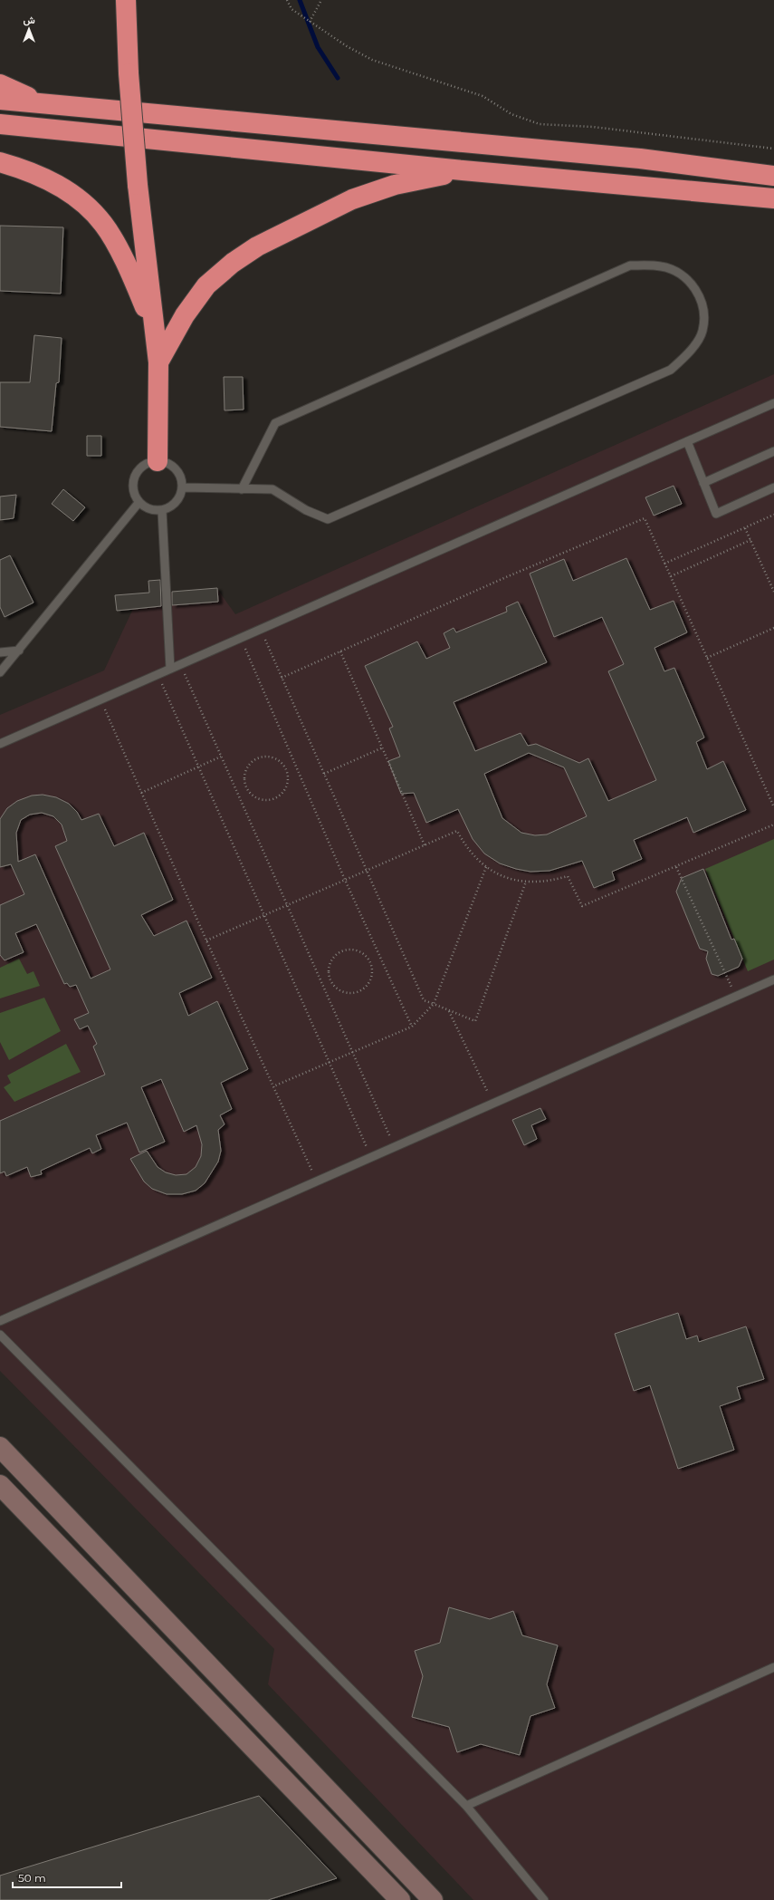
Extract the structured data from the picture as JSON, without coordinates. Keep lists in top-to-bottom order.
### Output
{
  "scale_bar": "50 m",
  "north": "top"
}
